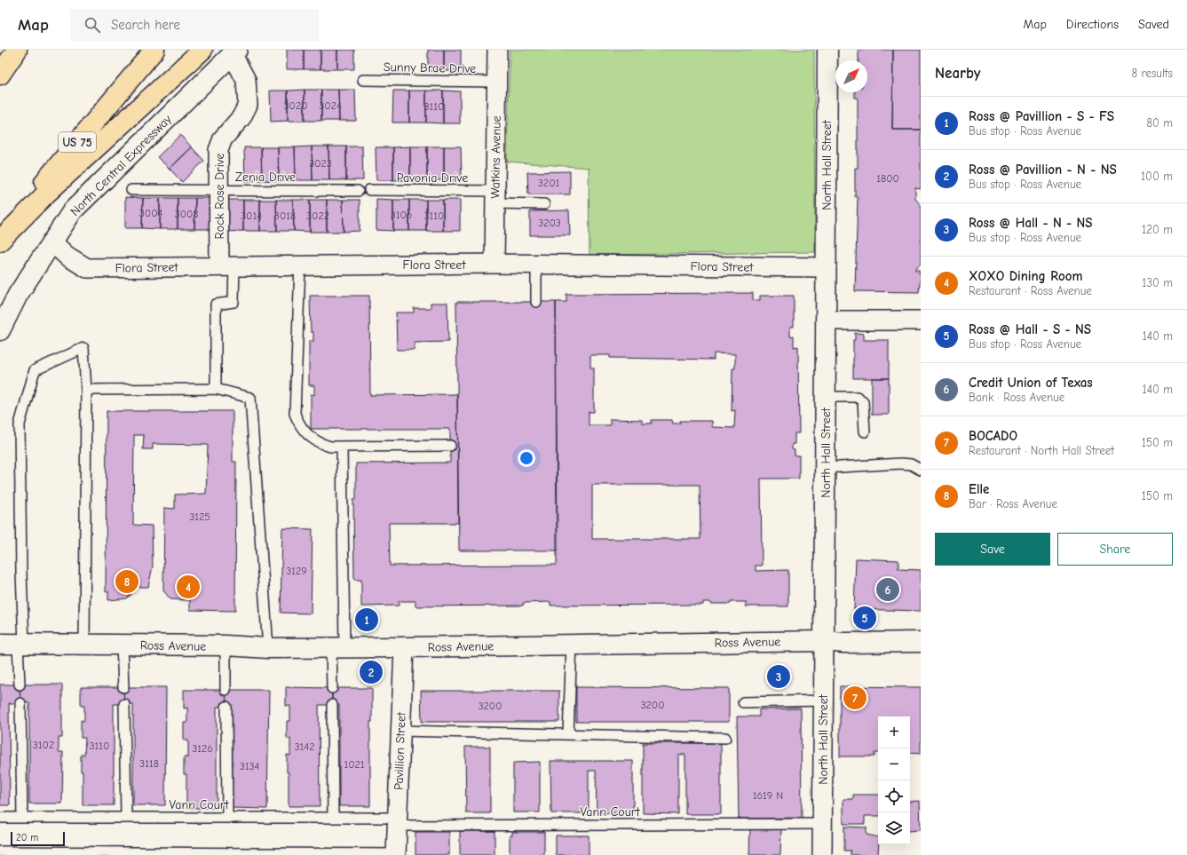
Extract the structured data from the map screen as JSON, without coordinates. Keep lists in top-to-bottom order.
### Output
{
  "streets": {
    "highway": ["US 75"],
    "main road": ["North Central Expressway", "North Hall Street", "Ross Avenue"],
    "street": [
      "Watkins Avenue",
      "Rock Rose Drive",
      "Flora Street",
      "Pavillion Street"
    ],
    "lane": [
      "Sunny Brae Drive",
      "Zenia Drive",
      "Pavonia Drive",
      "Vann Court"
    ]
  },
  "crossings": [
    ["Sunny Brae Drive", "Watkins Avenue"],
    ["Watkins Avenue", "Pavonia Drive"],
    ["Watkins Avenue", "Flora Street"],
    ["North Central Expressway", "Rock Rose Drive"],
    ["North Central Expressway", "Flora Street"],
    ["North Hall Street", "Flora Street"],
    ["North Hall Street", "Ross Avenue"],
    ["North Hall Street", "Vann Court"],
    ["Zenia Drive", "Rock Rose Drive"],
    ["Rock Rose Drive", "Flora Street"],
    ["Ross Avenue", "Pavillion Street"],
    ["Pavillion Street", "Vann Court"]
  ],
  "house_numbers": [
    "3020",
    "3024",
    "3110",
    "3023",
    "1800",
    "3201",
    "3004",
    "3008",
    "3106",
    "3014",
    "3018",
    "3022",
    "3110",
    "3203",
    "3125",
    "3129",
    "3200",
    "3200",
    "3102",
    "3110",
    "3142",
    "3126",
    "3118",
    "1021",
    "3134",
    "1619 N"
  ],
  "scale_bar": "20 m",
  "north": "top right",
  "page": {
    "header": "Map",
    "search": "Search here",
    "nav": ["Map", "Directions", "Saved"],
    "heading": ["Nearby", "8 results"],
    "list": [
      {
        "mark": "1",
        "name": "Ross @ Pavillion - S - FS",
        "note": "Bus stop · Ross Avenue",
        "value": "80 m"
      },
      {
        "mark": "2",
        "name": "Ross @ Pavillion - N - NS",
        "note": "Bus stop · Ross Avenue",
        "value": "100 m"
      },
      {
        "mark": "3",
        "name": "Ross @ Hall - N - NS",
        "note": "Bus stop · Ross Avenue",
        "value": "120 m"
      },
      {
        "mark": "4",
        "name": "XOXO Dining Room",
        "note": "Restaurant · Ross Avenue",
        "value": "130 m"
      },
      {
        "mark": "5",
        "name": "Ross @ Hall - S - NS",
        "note": "Bus stop · Ross Avenue",
        "value": "140 m"
      },
      {
        "mark": "6",
        "name": "Credit Union of Texas",
        "note": "Bank · Ross Avenue",
        "value": "140 m"
      },
      {
        "mark": "7",
        "name": "BOCADO",
        "note": "Restaurant · North Hall Street",
        "value": "150 m"
      },
      {
        "mark": "8",
        "name": "Elle",
        "note": "Bar · Ross Avenue",
        "value": "150 m"
      }
    ],
    "buttons": ["Save", "Share"],
    "pins": [
      "8",
      "4",
      "6",
      "5",
      "1",
      "2",
      "3",
      "7"
    ],
    "map_buttons": ["+", "−"],
    "scale": "20 m"
  }
}
